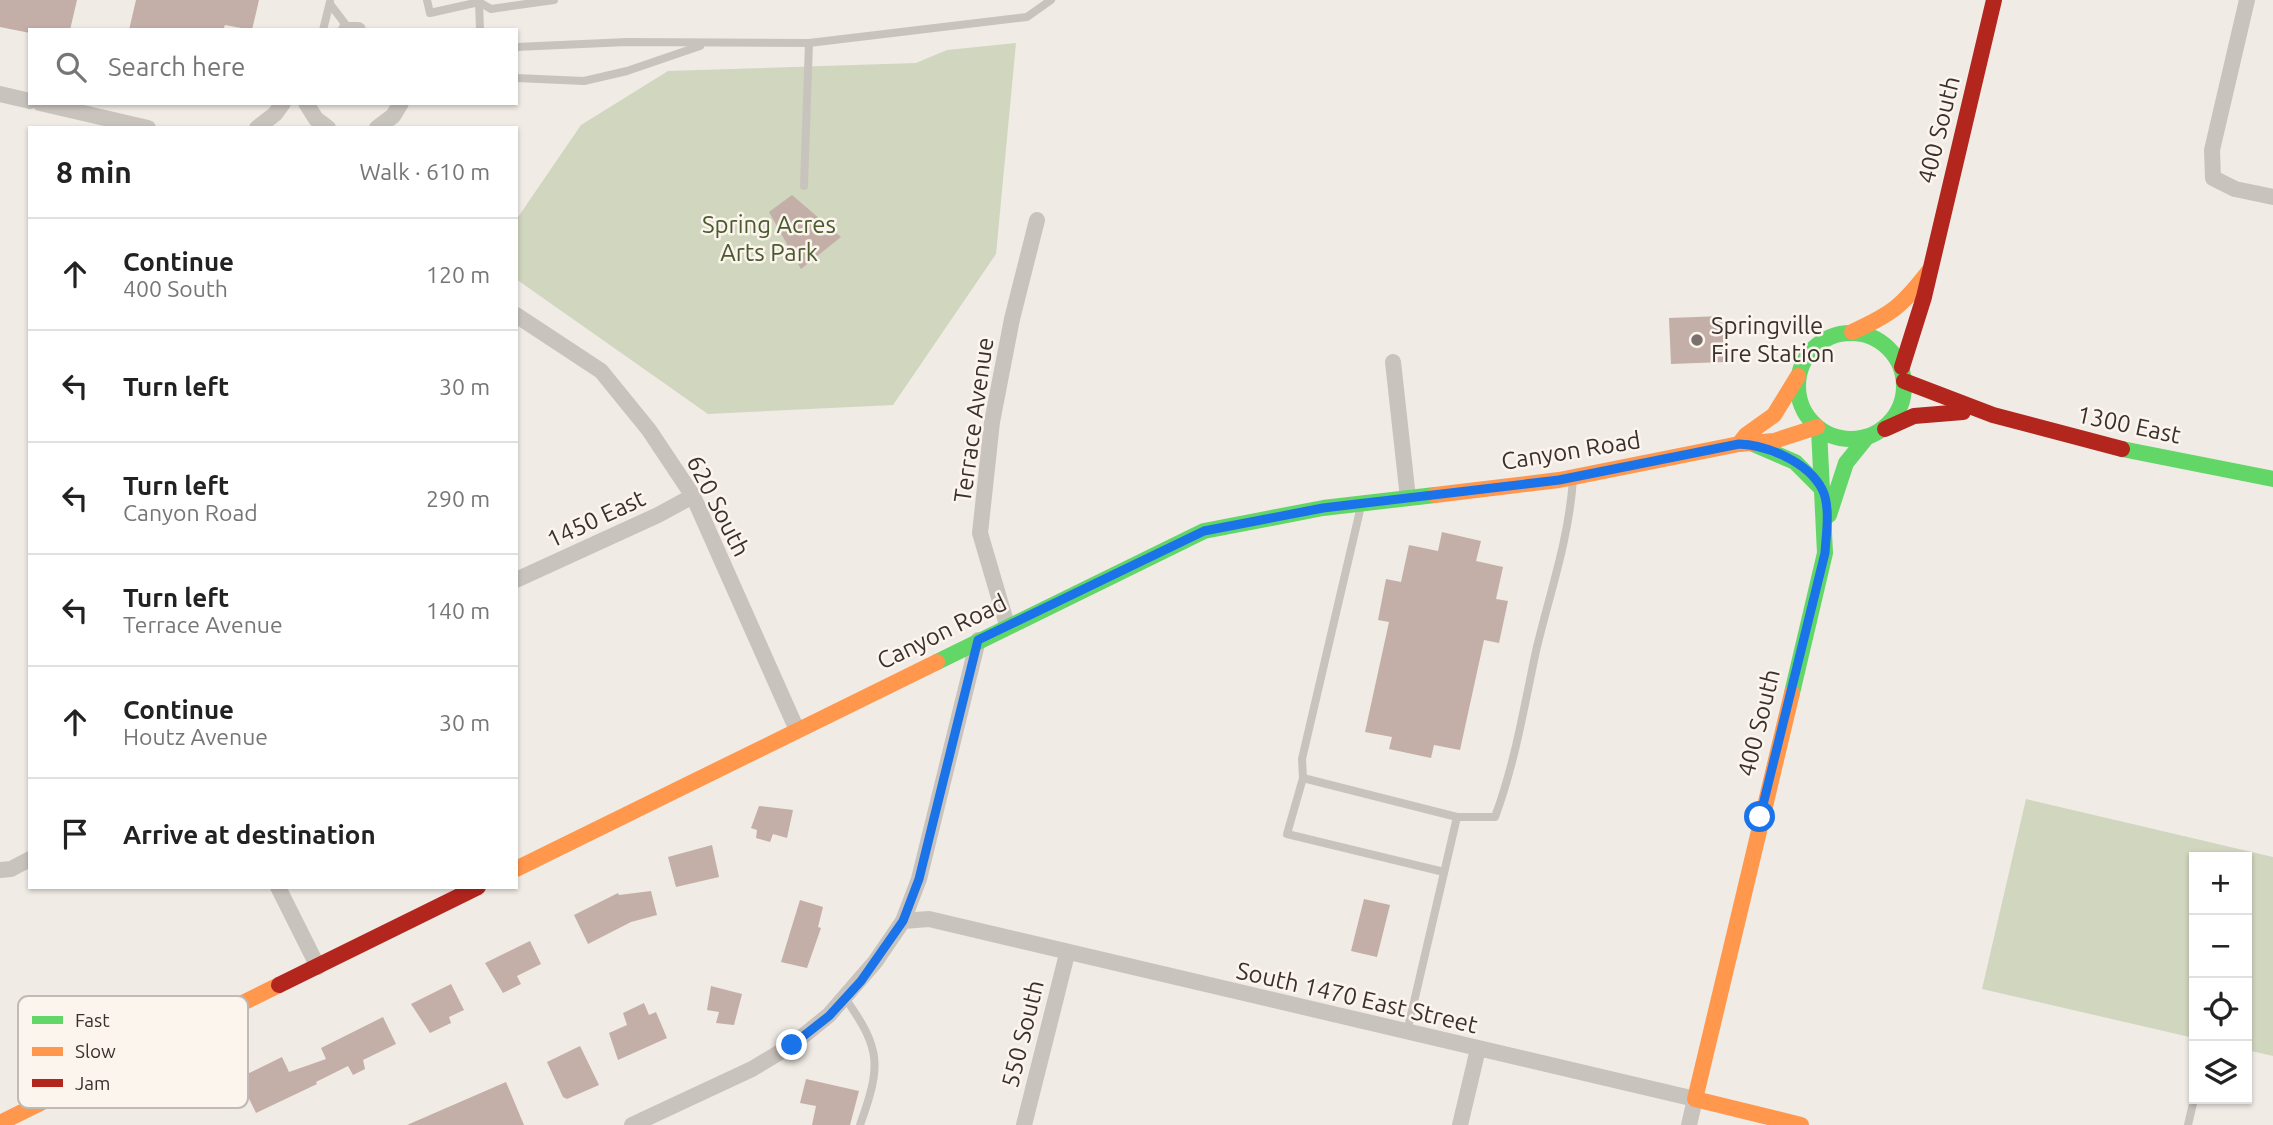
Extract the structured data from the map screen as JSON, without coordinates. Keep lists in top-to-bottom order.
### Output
{
  "streets": {
    "main road": [
      "400 South",
      "1300 East",
      "Canyon Road",
      "South 1470 East Street"
    ],
    "street": [
      "Terrace Avenue",
      "620 South",
      "1450 East",
      "550 South"
    ]
  },
  "crossings": [
    ["400 South", "1300 East"],
    ["400 South", "Canyon Road"],
    ["400 South", "South 1470 East Street"],
    ["Terrace Avenue", "Canyon Road"],
    ["1300 East", "Canyon Road"],
    ["Canyon Road", "620 South"],
    ["620 South", "1450 East"],
    ["South 1470 East Street", "550 South"]
  ],
  "parks": ["Spring Acres Arts Park"],
  "places": ["Springville Fire Station"],
  "legend": ["Fast", "Slow", "Jam"],
  "page": {
    "search": "Search here",
    "heading": ["8 min", "Walk · 610 m"],
    "list": [
      ["Continue", "400 South", "120 m"],
      ["Turn left", "30 m"],
      ["Turn left", "Canyon Road", "290 m"],
      ["Turn left", "Terrace Avenue", "140 m"],
      ["Continue", "Houtz Avenue", "30 m"],
      "Arrive at destination"
    ],
    "map_buttons": ["+", "−"]
  }
}
